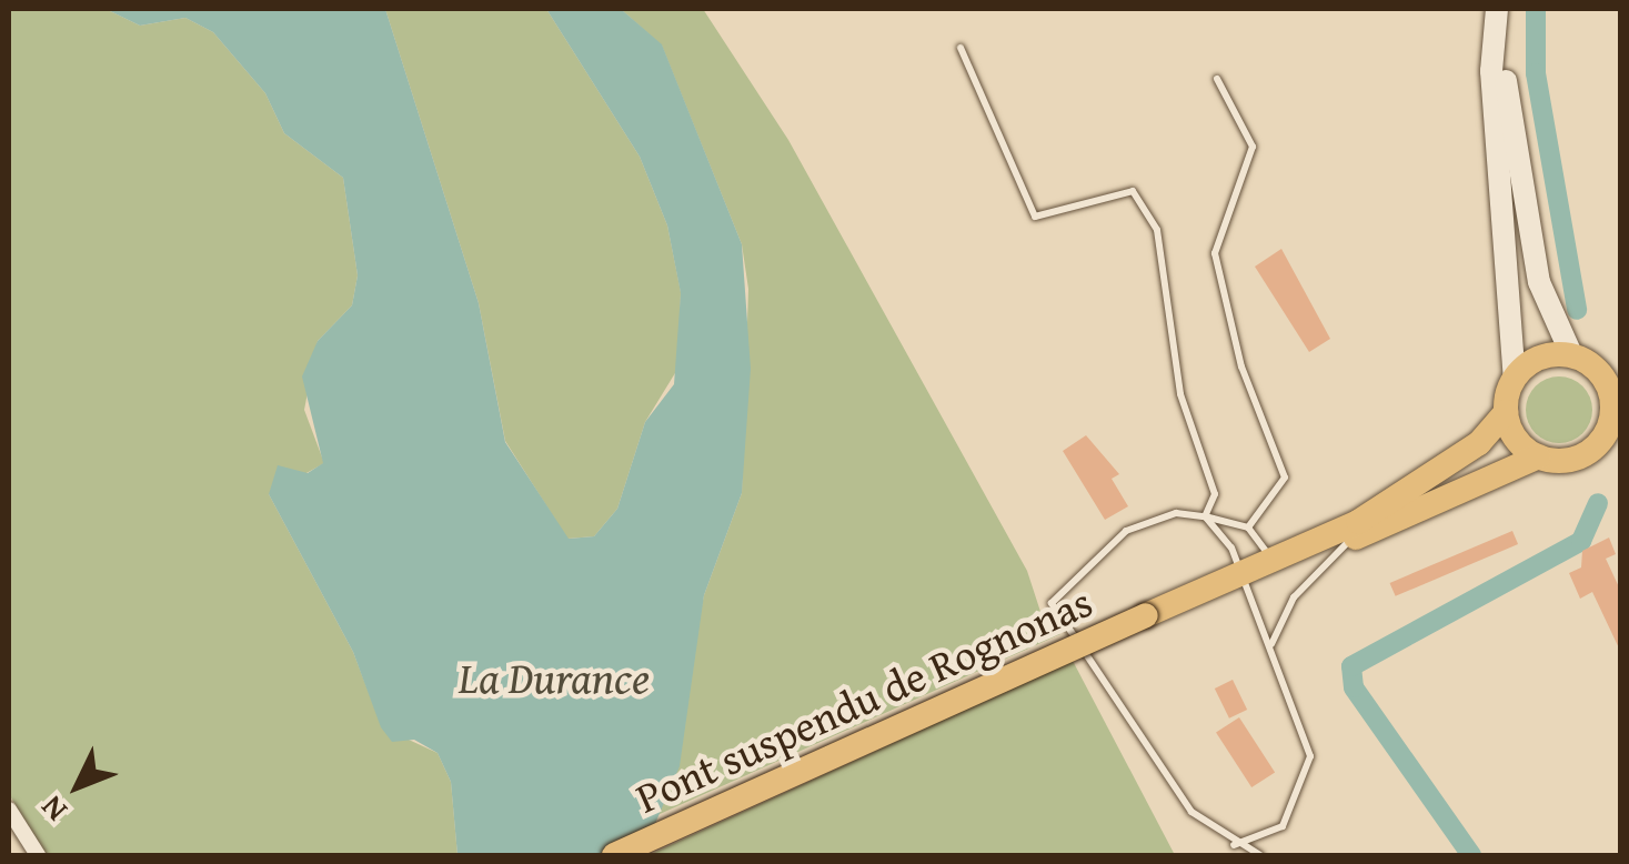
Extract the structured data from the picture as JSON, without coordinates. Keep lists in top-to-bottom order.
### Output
{
  "streets": {
    "main road": ["Pont suspendu de Rognonas"]
  },
  "water": ["La Durance"],
  "north": "bottom left"
}
